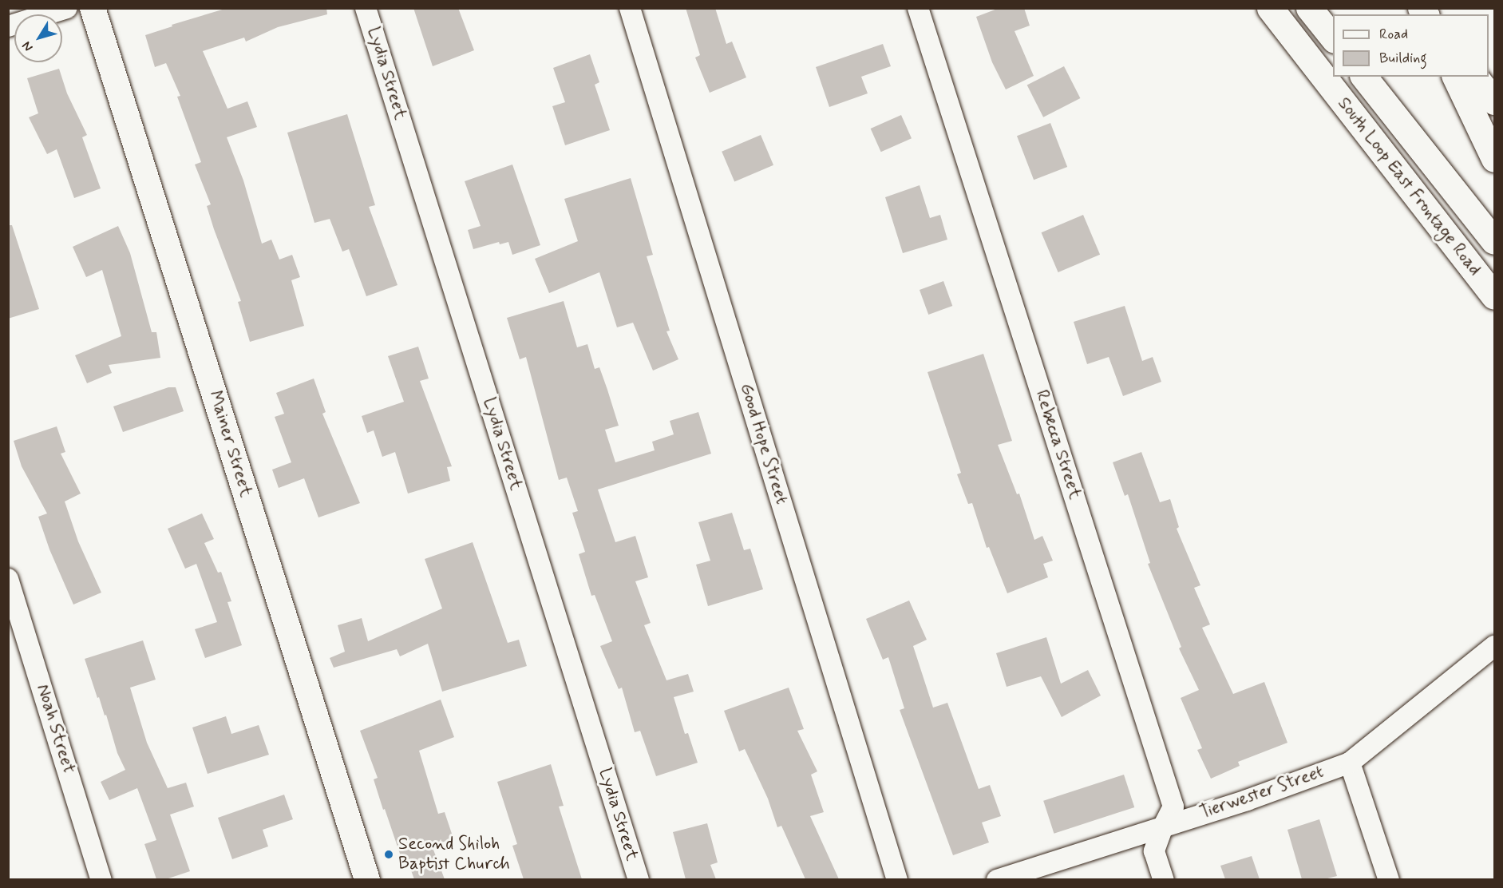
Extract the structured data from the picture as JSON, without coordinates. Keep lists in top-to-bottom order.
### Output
{
  "streets": {
    "main road": ["South Loop East Frontage Road"],
    "street": [
      "Lydia Street",
      "Mainer Street",
      "Good Hope Street",
      "Rebecca Street",
      "Noah Street",
      "Tierwester Street"
    ]
  },
  "crossings": [
    ["Rebecca Street", "Tierwester Street"]
  ],
  "places": ["Second Shiloh Baptist Church"],
  "legend": ["Road", "Building"],
  "north": "bottom left"
}
